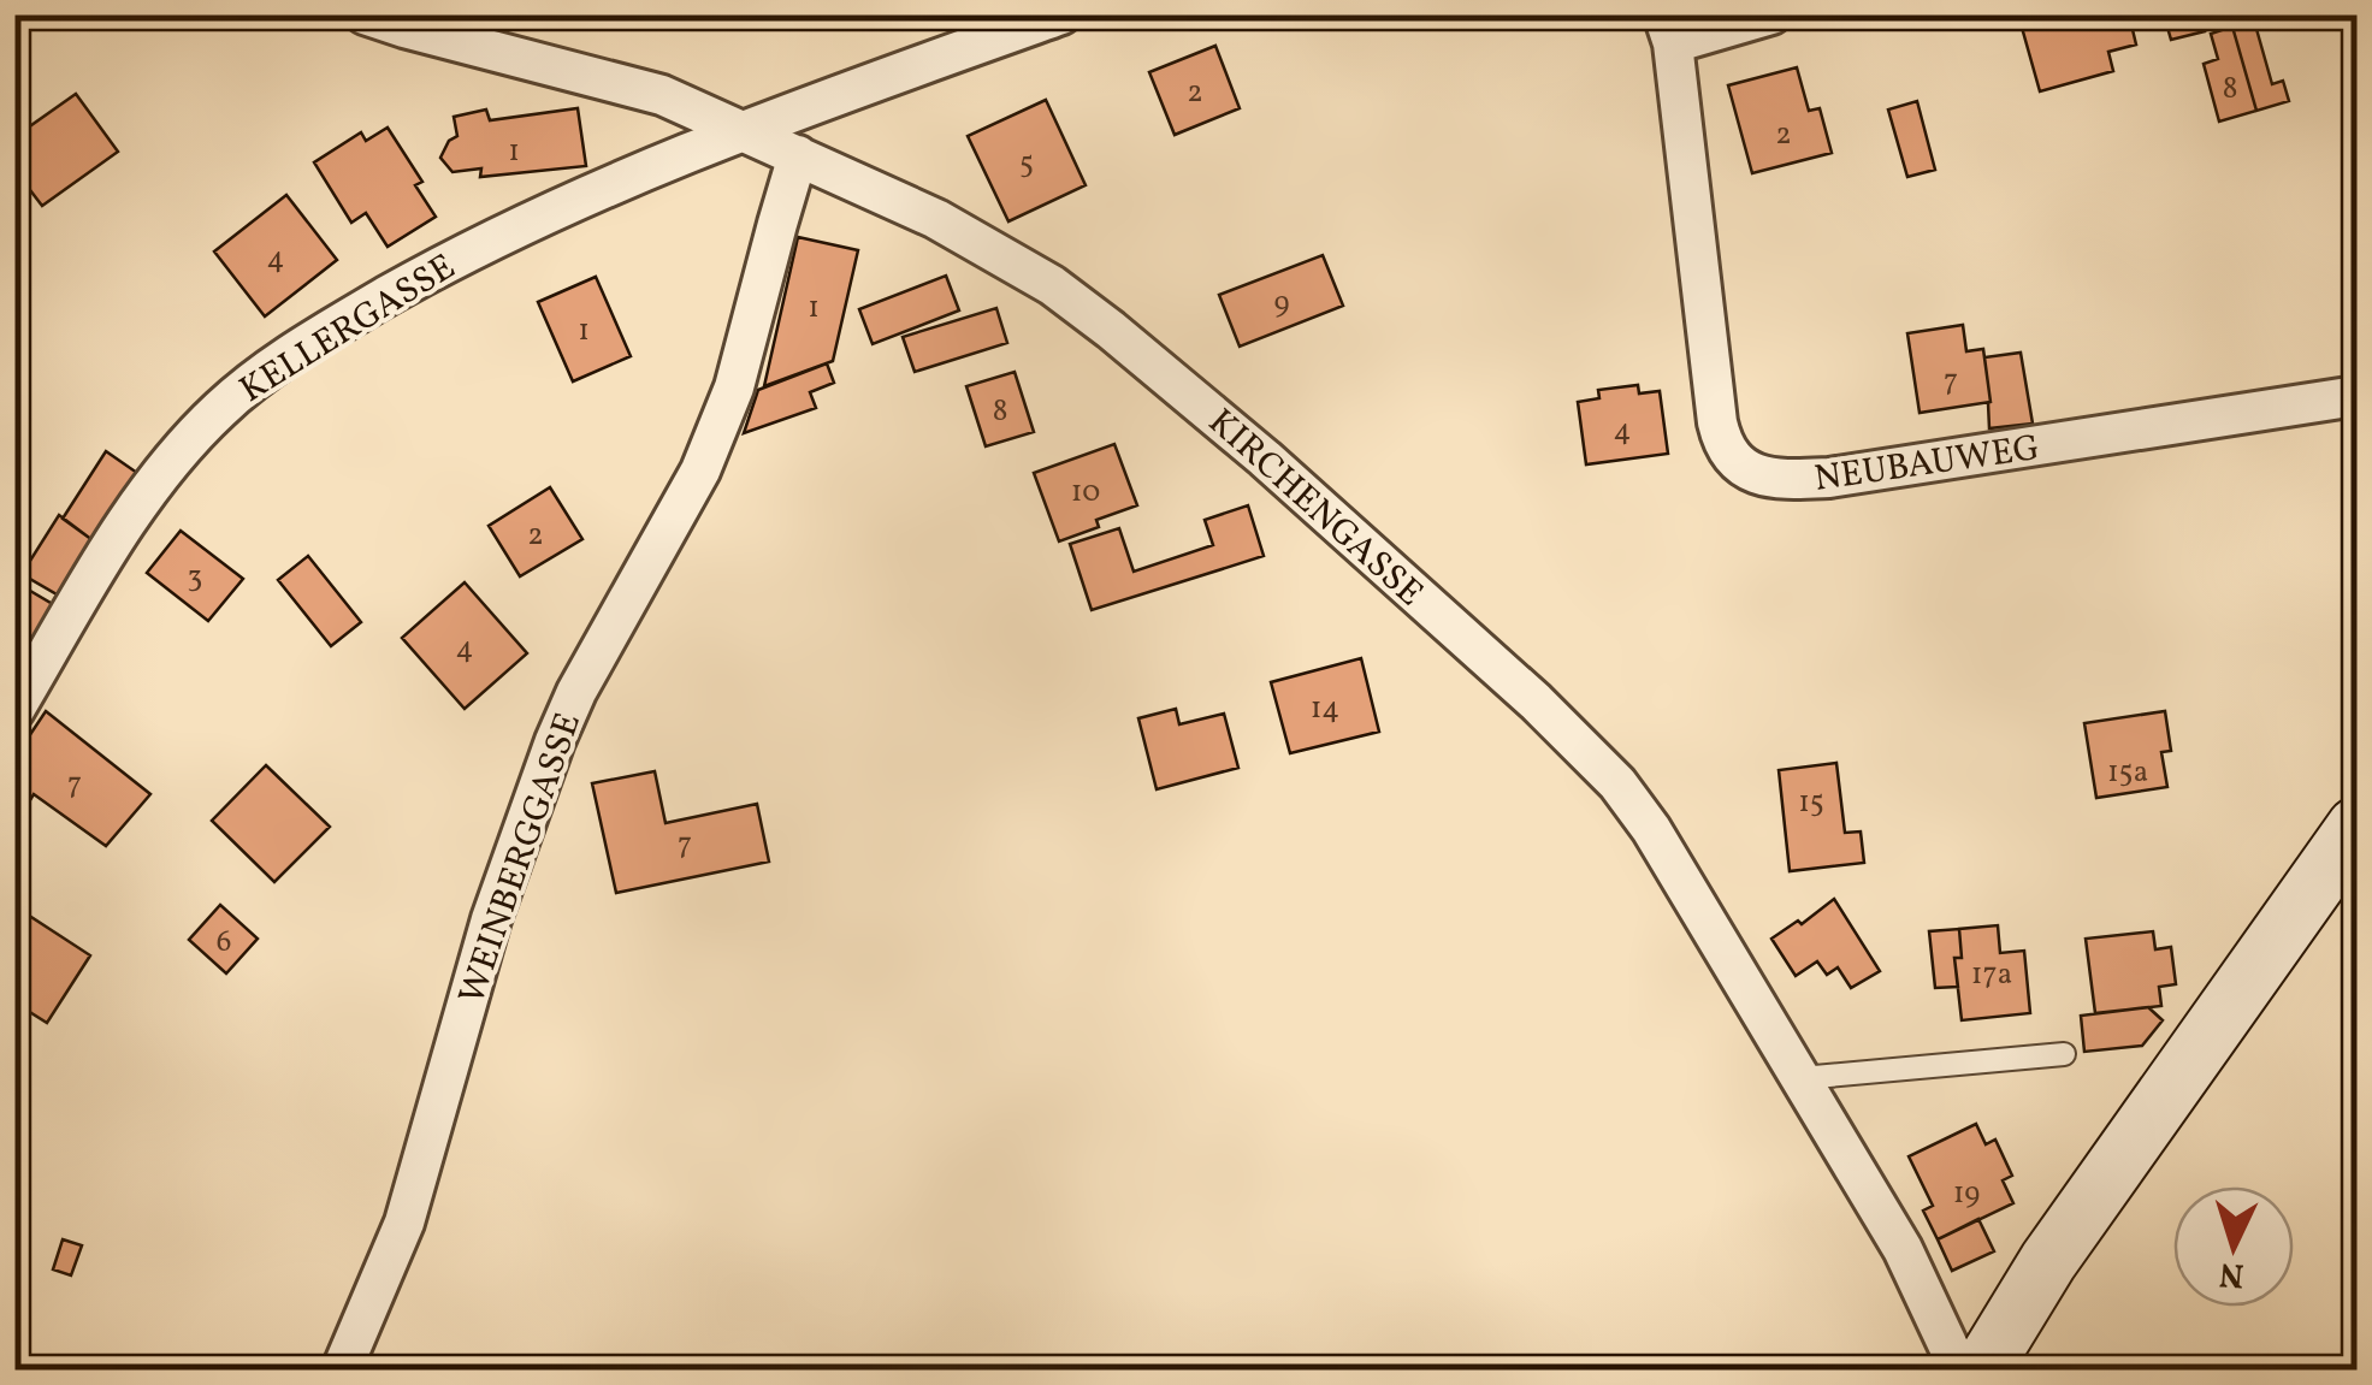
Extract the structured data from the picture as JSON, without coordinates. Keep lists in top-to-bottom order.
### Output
{
  "streets": {
    "street": [
      "KELLERGASSE",
      "NEUBAUWEG",
      "KIRCHENGASSE",
      "WEINBERGGASSE"
    ]
  },
  "crossings": [
    ["KELLERGASSE", "KIRCHENGASSE"],
    ["KIRCHENGASSE", "WEINBERGGASSE"]
  ],
  "house_numbers": [
    "8",
    "2",
    "2",
    "1",
    "5",
    "4",
    "9",
    "1",
    "1",
    "7",
    "8",
    "4",
    "10",
    "2",
    "3",
    "4",
    "14",
    "15a",
    "7",
    "15",
    "7",
    "6",
    "17a",
    "19"
  ],
  "north": "bottom"
}
